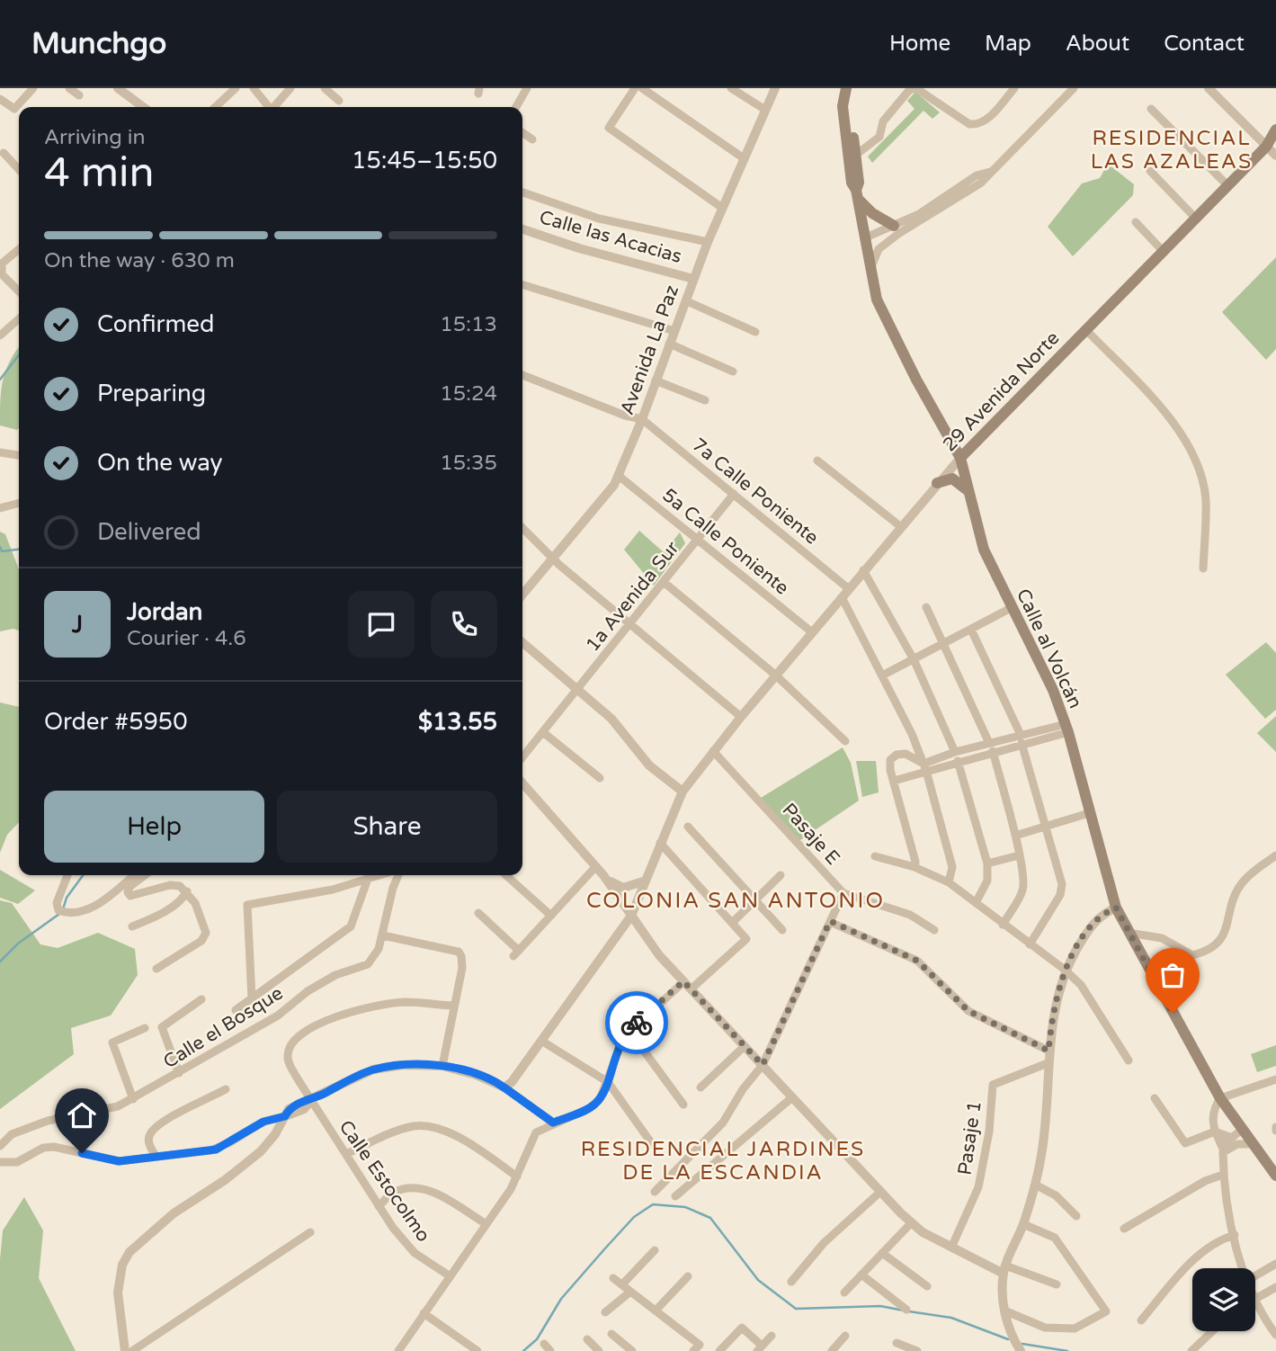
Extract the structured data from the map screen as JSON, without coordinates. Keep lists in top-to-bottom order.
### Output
{
  "streets": {
    "main road": ["29 Avenida Norte", "Calle al Volcán"],
    "street": [
      "Calle las Acacias",
      "Avenida La Paz",
      "7a Calle Poniente",
      "5a Calle Poniente",
      "1a Avenida Sur",
      "Pasaje E",
      "Calle el Bosque",
      "Pasaje 1",
      "Calle Estocolmo"
    ]
  },
  "crossings": [
    ["Calle las Acacias", "Avenida La Paz"],
    ["Avenida La Paz", "7a Calle Poniente"],
    ["Avenida La Paz", "5a Calle Poniente"],
    ["29 Avenida Norte", "7a Calle Poniente"],
    ["29 Avenida Norte", "5a Calle Poniente"],
    ["29 Avenida Norte", "Calle al Volcán"],
    ["29 Avenida Norte", "Pasaje E"],
    ["7a Calle Poniente", "1a Avenida Sur"],
    ["5a Calle Poniente", "1a Avenida Sur"]
  ],
  "districts": ["RESIDENCIAL LAS AZALEAS", "COLONIA SAN ANTONIO", "RESIDENCIAL JARDINES DE LA ESCANDIA"],
  "page": {
    "header": "Munchgo",
    "nav": [
      "Home",
      "Map",
      "About",
      "Contact"
    ],
    "heading": ["4 min", "Arriving in", "15:45–15:50"],
    "panel": [
      "Jordan",
      "Courier · 4.6",
      "Order #5950",
      "$13.55"
    ],
    "bar": "On the way · 630 m",
    "list": [
      ["Confirmed", "15:13"],
      ["Preparing", "15:24"],
      ["On the way", "15:35"],
      "Delivered"
    ],
    "round": "J",
    "buttons": ["Help", "Share"]
  }
}
